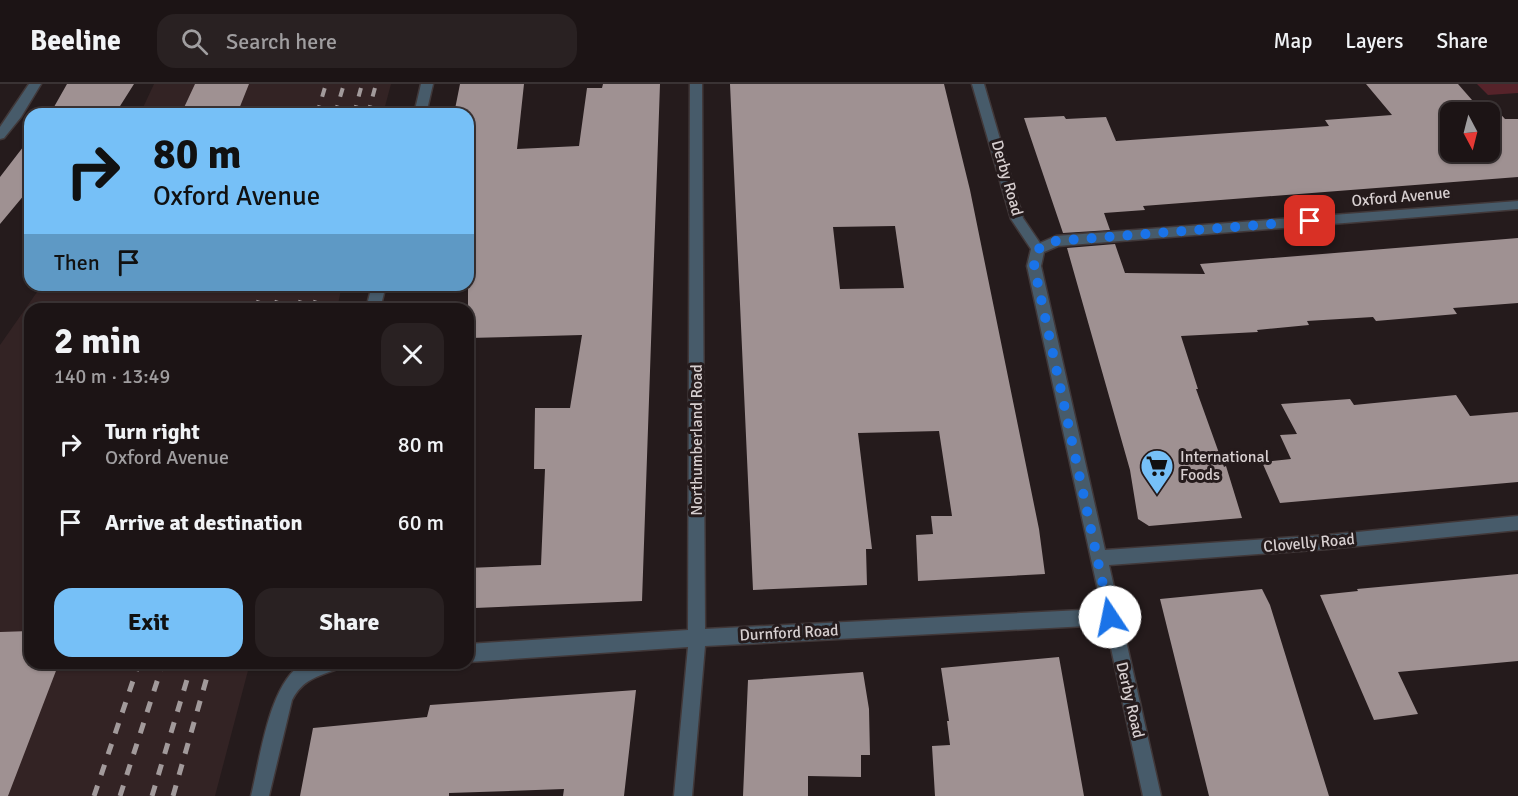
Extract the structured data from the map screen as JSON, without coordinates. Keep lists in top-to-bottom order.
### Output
{
  "streets": {
    "street": [
      "Derby Road",
      "Oxford Avenue",
      "Northumberland Road",
      "Clovelly Road",
      "Durnford Road"
    ]
  },
  "crossings": [
    ["Derby Road", "Oxford Avenue"],
    ["Derby Road", "Clovelly Road"],
    ["Derby Road", "Durnford Road"],
    ["Northumberland Road", "Durnford Road"]
  ],
  "places": {
    "supermarket": ["International Foods"]
  },
  "north": "bottom",
  "page": {
    "header": "Beeline",
    "search": "Search here",
    "nav": ["Map", "Layers", "Share"],
    "turn": ["80 m", "Oxford Avenue"],
    "then": "Then",
    "heading": ["2 min", "140 m · 13:49"],
    "list": [
      {
        "name": "Turn right",
        "note": "Oxford Avenue",
        "value": "80 m"
      },
      {
        "name": "Arrive at destination",
        "value": "60 m"
      }
    ],
    "buttons": ["Exit", "Share"]
  }
}
